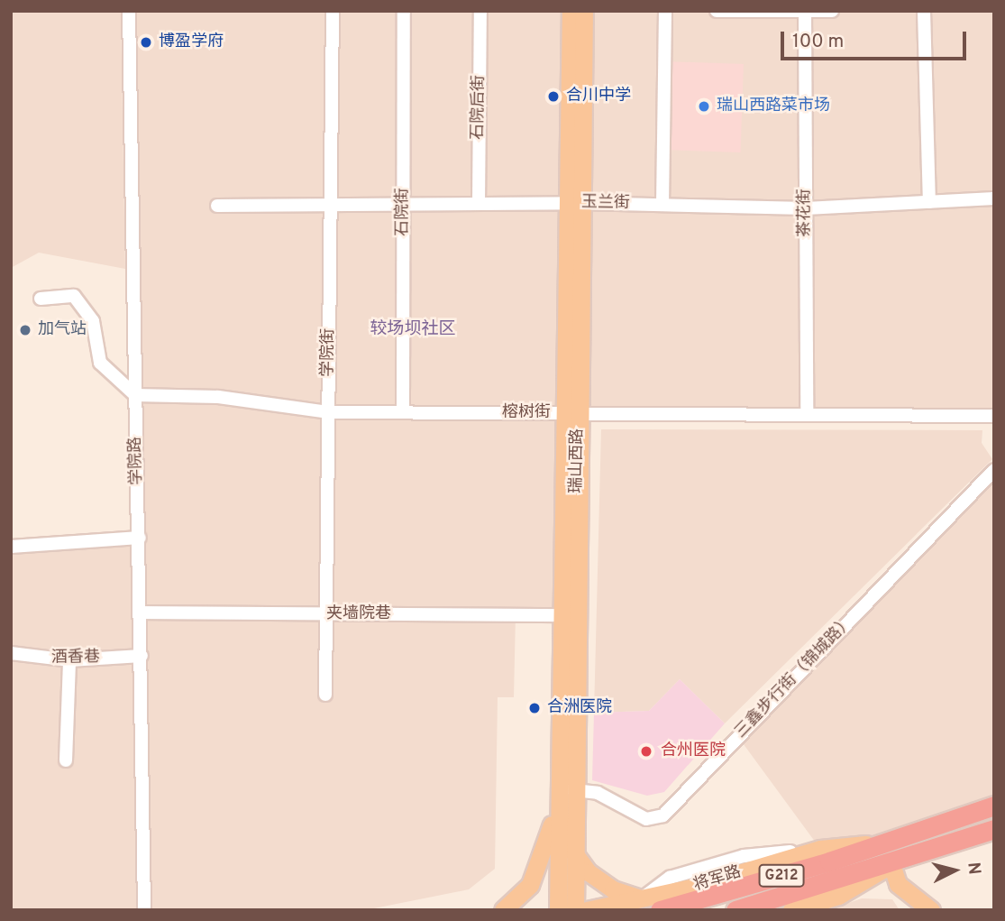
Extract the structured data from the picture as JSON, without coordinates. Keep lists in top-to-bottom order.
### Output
{
  "streets": {
    "highway": ["G212"],
    "main road": ["瑞山西路", "将军路"],
    "street": [
      "石院后街",
      "玉兰街",
      "石院街",
      "茶花街",
      "学院街",
      "榕树街",
      "学院路",
      "夹墙院巷",
      "酒香巷",
      "三鑫步行街（锦城路）"
    ]
  },
  "crossings": [
    ["石院后街", "玉兰街"],
    ["玉兰街", "石院街"],
    ["玉兰街", "茶花街"],
    ["玉兰街", "学院街"],
    ["玉兰街", "瑞山西路"],
    ["石院街", "榕树街"],
    ["茶花街", "榕树街"],
    ["学院街", "榕树街"],
    ["学院街", "夹墙院巷"],
    ["榕树街", "学院路"],
    ["榕树街", "瑞山西路"],
    ["学院路", "夹墙院巷"],
    ["学院路", "酒香巷"],
    ["瑞山西路", "夹墙院巷"],
    ["瑞山西路", "三鑫步行街（锦城路）"],
    ["G212", "将军路"]
  ],
  "districts": ["较场坝社区"],
  "places": [
    "博盈学府",
    "合川中学",
    "瑞山西路菜市场",
    "加气站",
    "合洲医院",
    "合州医院"
  ],
  "scale_bar": "100 m",
  "north": "right"
}
